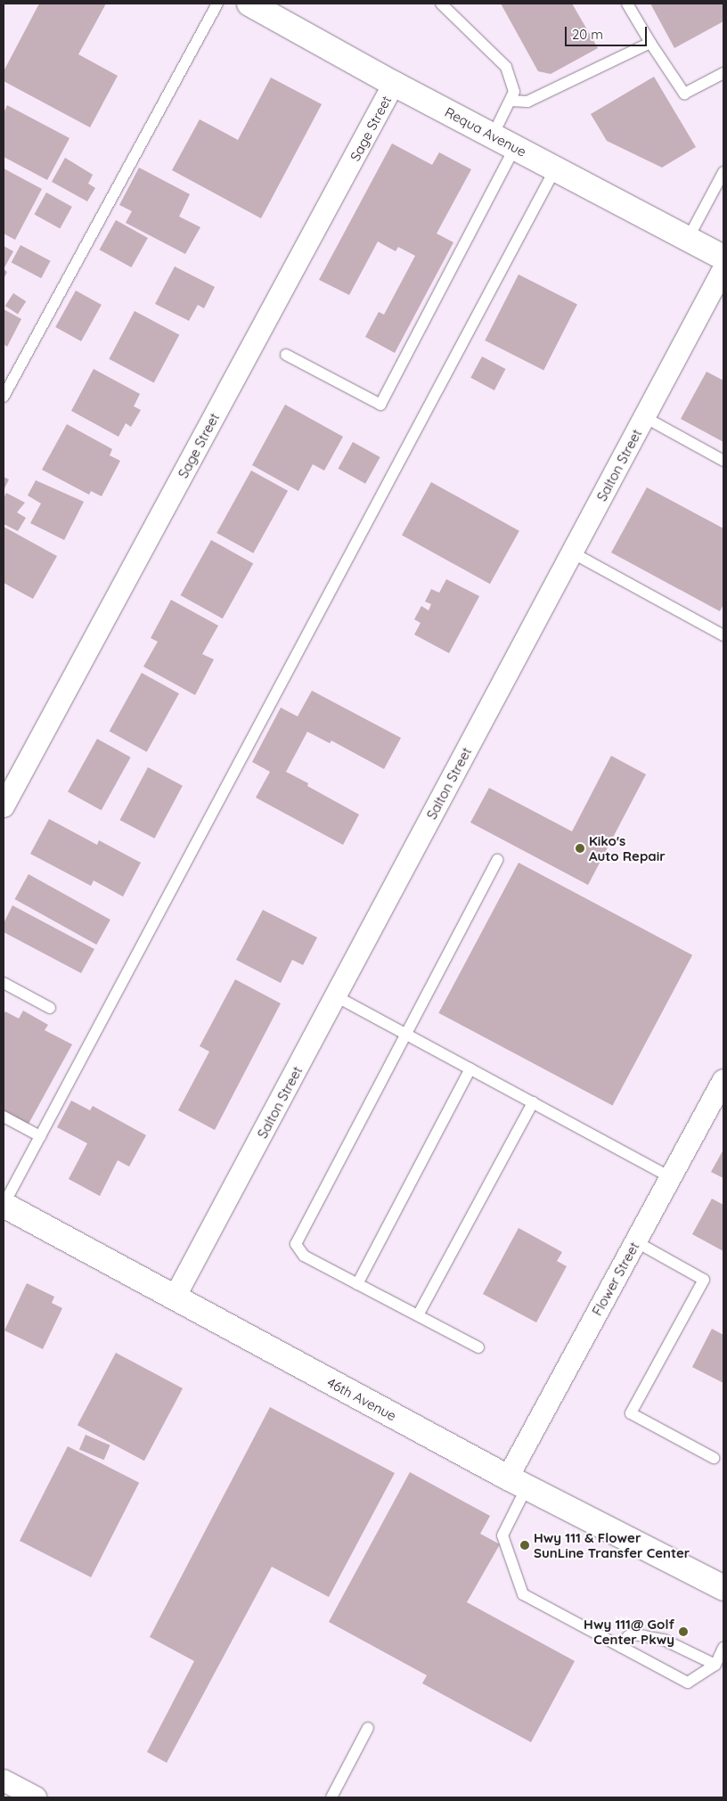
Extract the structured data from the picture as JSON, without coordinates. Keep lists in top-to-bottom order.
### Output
{
  "streets": {
    "main road": ["Requa Avenue", "46th Avenue"],
    "street": ["Sage Street", "Salton Street", "Flower Street"]
  },
  "crossings": [
    ["Sage Street", "Requa Avenue"],
    ["Salton Street", "46th Avenue"],
    ["Flower Street", "46th Avenue"]
  ],
  "places": ["Kiko's Auto Repair", "Hwy 111 & Flower SunLine Transfer Center", "Hwy 111@ Golf Center Pkwy"],
  "scale_bar": "20 m"
}
